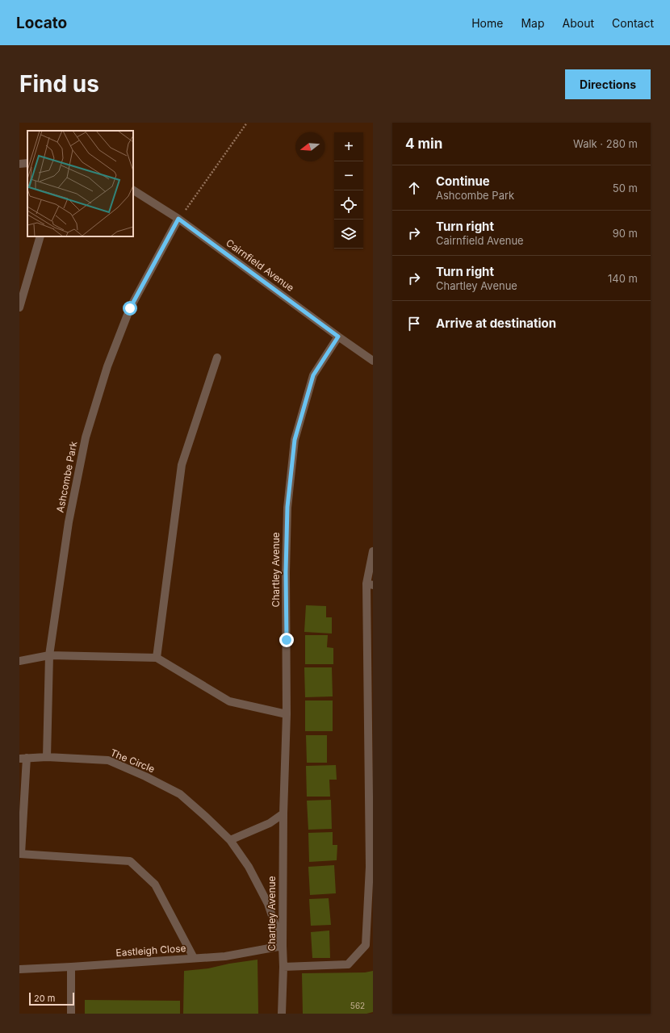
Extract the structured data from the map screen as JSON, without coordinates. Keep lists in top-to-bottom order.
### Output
{
  "streets": {
    "street": [
      "Cairnfield Avenue",
      "Ashcombe Park",
      "Chartley Avenue",
      "The Circle",
      "Eastleigh Close"
    ]
  },
  "crossings": [
    ["Cairnfield Avenue", "Ashcombe Park"],
    ["Cairnfield Avenue", "Chartley Avenue"],
    ["Ashcombe Park", "The Circle"],
    ["Chartley Avenue", "The Circle"],
    ["Chartley Avenue", "Eastleigh Close"],
    ["The Circle", "Eastleigh Close"]
  ],
  "house_numbers": ["562"],
  "scale_bar": "20 m",
  "north": "left",
  "page": {
    "header": "Locato",
    "nav": [
      "Home",
      "Map",
      "About",
      "Contact"
    ],
    "buttons": "Directions",
    "title": "Find us",
    "heading": ["4 min", "Walk · 280 m"],
    "map_buttons": ["+", "−"],
    "list": [
      ["Continue", "Ashcombe Park", "50 m"],
      ["Turn right", "Cairnfield Avenue", "90 m"],
      ["Turn right", "Chartley Avenue", "140 m"],
      "Arrive at destination"
    ],
    "scale": "20 m"
  }
}
